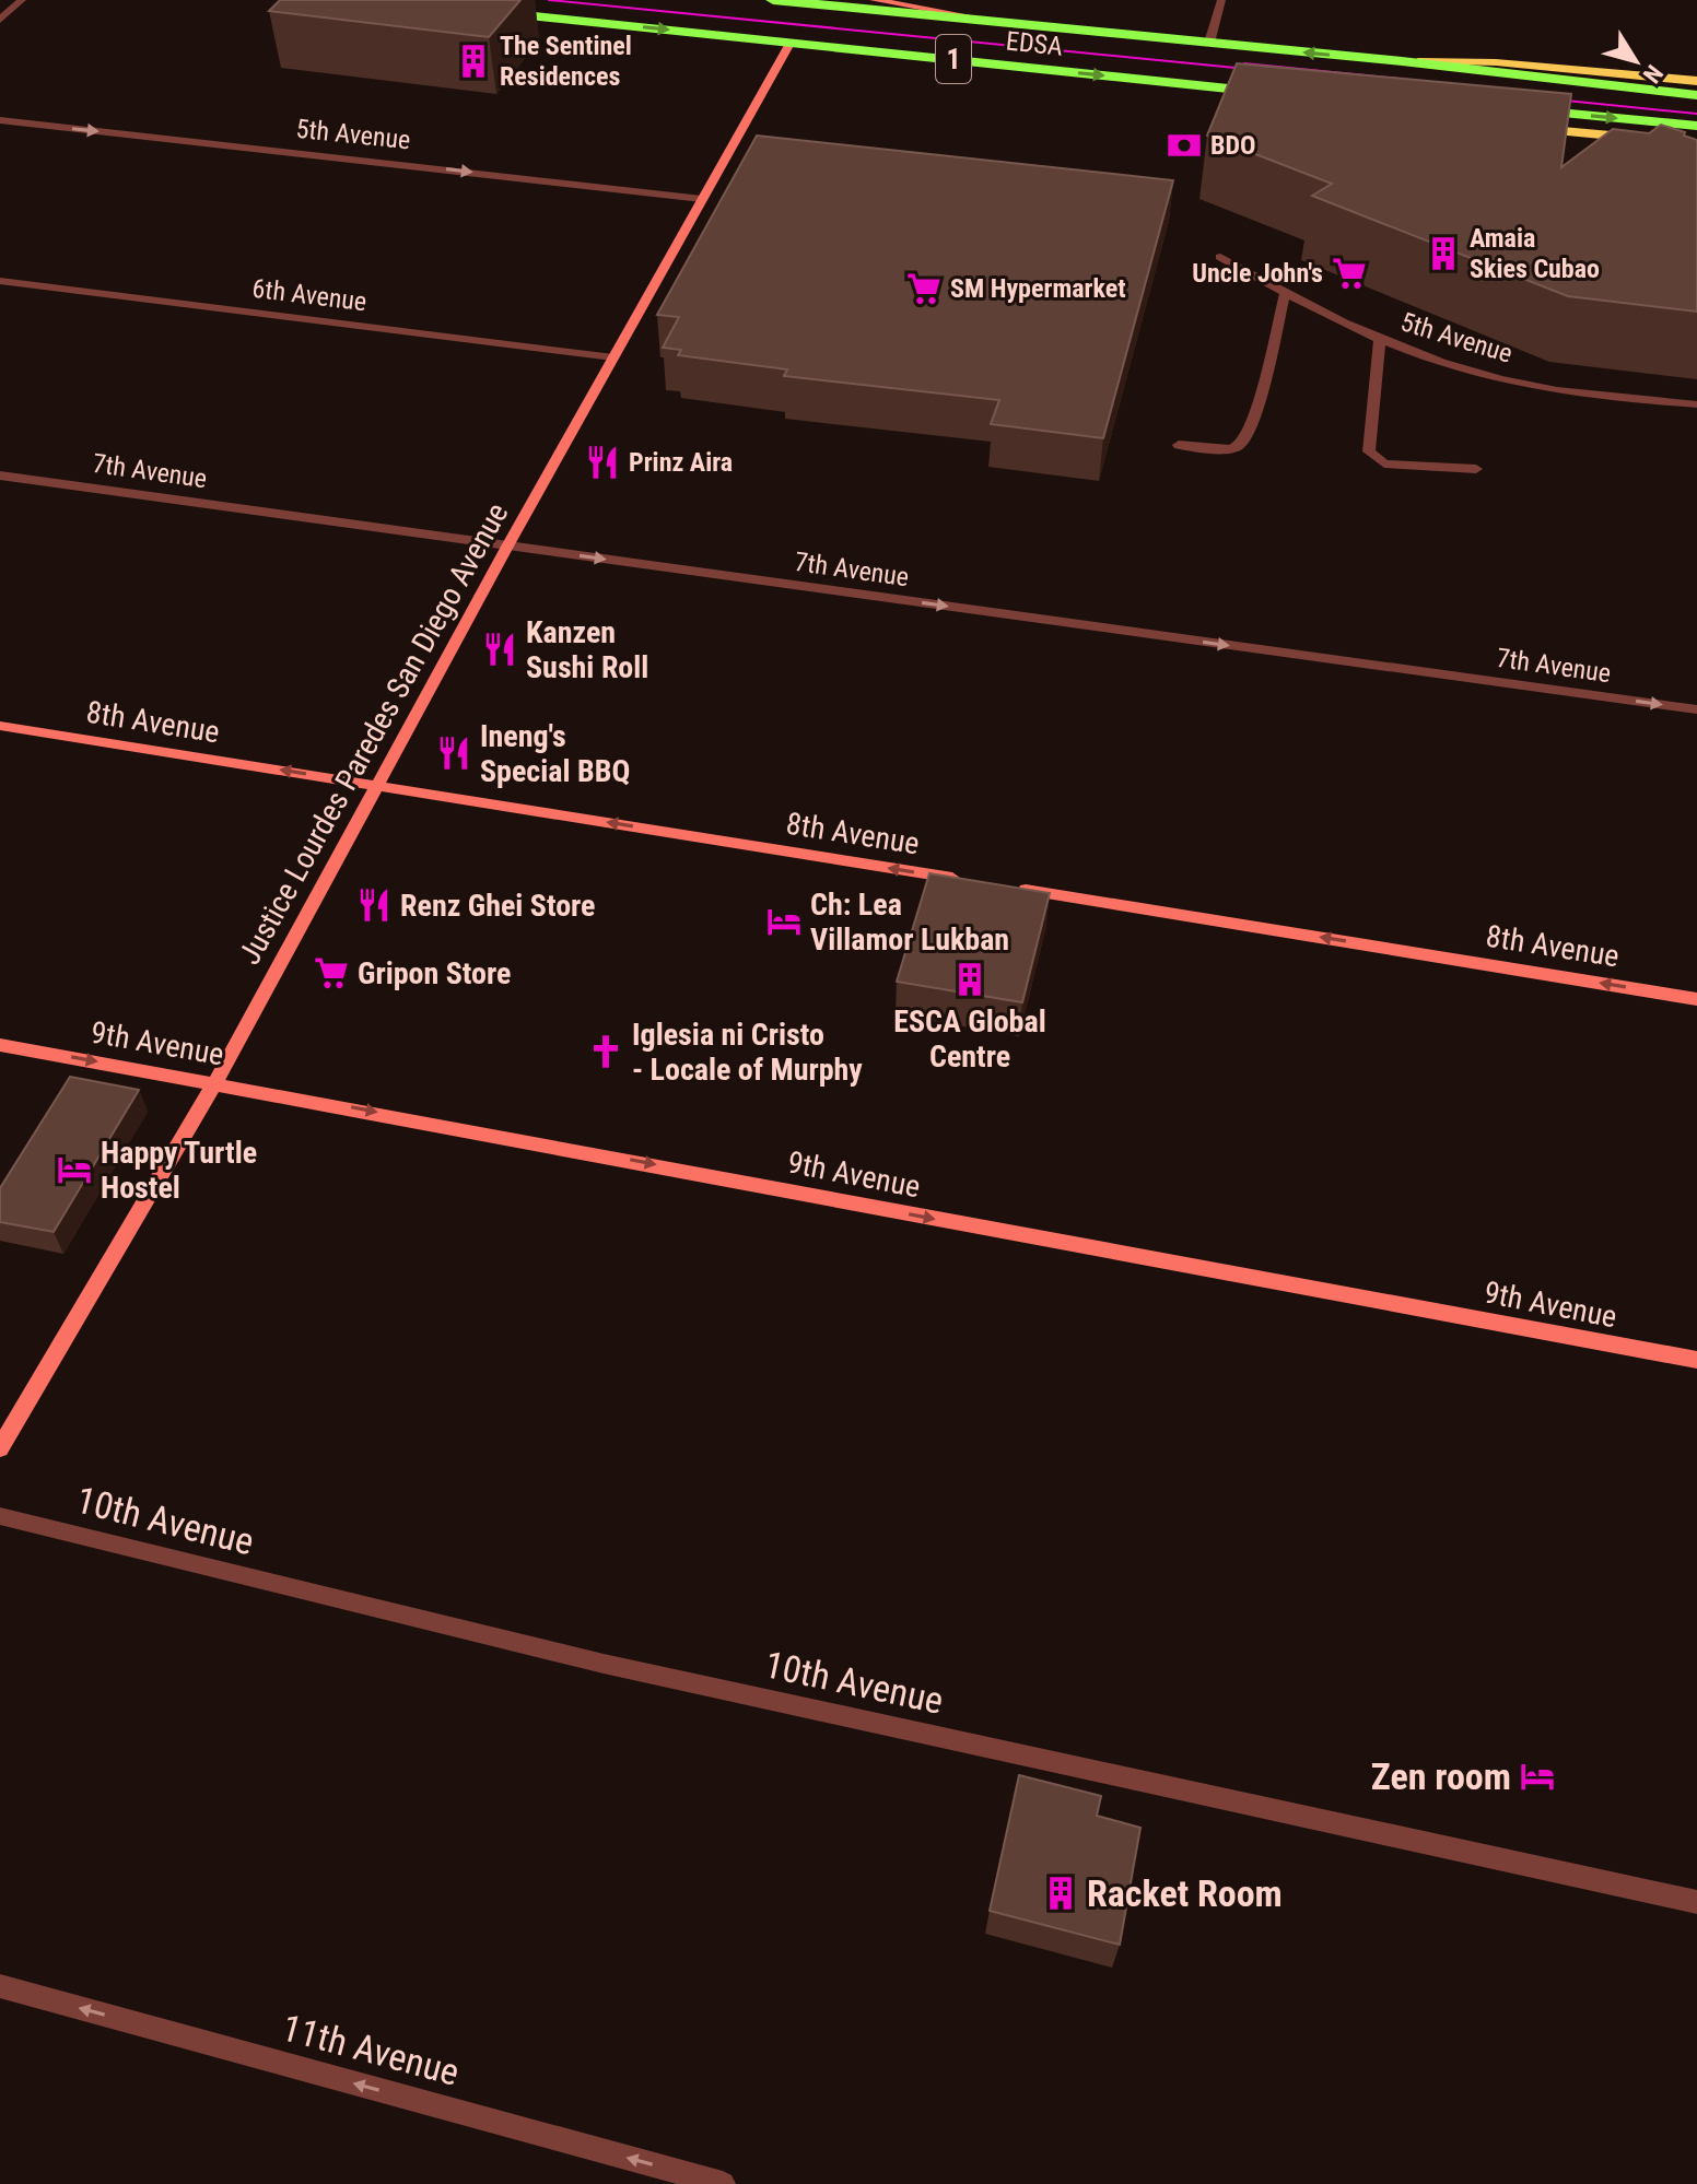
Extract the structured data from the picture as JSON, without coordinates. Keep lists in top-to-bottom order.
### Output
{
  "streets": {
    "highway": ["EDSA", "1"],
    "street": [
      "5th Avenue",
      "6th Avenue",
      "7th Avenue",
      "8th Avenue",
      "Justice Lourdes Paredes San Diego Avenue",
      "9th Avenue",
      "10th Avenue",
      "11th Avenue"
    ]
  },
  "crossings": [
    ["EDSA", "Justice Lourdes Paredes San Diego Avenue"],
    ["5th Avenue", "Justice Lourdes Paredes San Diego Avenue"],
    ["6th Avenue", "Justice Lourdes Paredes San Diego Avenue"],
    ["7th Avenue", "Justice Lourdes Paredes San Diego Avenue"],
    ["8th Avenue", "Justice Lourdes Paredes San Diego Avenue"],
    ["Justice Lourdes Paredes San Diego Avenue", "9th Avenue"]
  ],
  "one_way": [
    "5th Avenue",
    "7th Avenue",
    "8th Avenue",
    "9th Avenue",
    "11th Avenue"
  ],
  "places": {
    "building": [
      "The Sentinel Residences",
      "Amaia Skies Cubao",
      "ESCA Global Centre",
      "Racket Room"
    ],
    "bank": ["BDO"],
    "supermarket": ["Uncle John's", "SM Hypermarket", "Gripon Store"],
    "restaurant": [
      "Prinz Aira",
      "Kanzen Sushi Roll",
      "Ineng's Special BBQ",
      "Renz Ghei Store"
    ],
    "hotel": ["Ch: Lea Villamor Lukban", "Happy Turtle Hostel", "Zen room"],
    "church": ["Iglesia ni Cristo - Locale of Murphy"]
  },
  "north": "bottom right"
}
